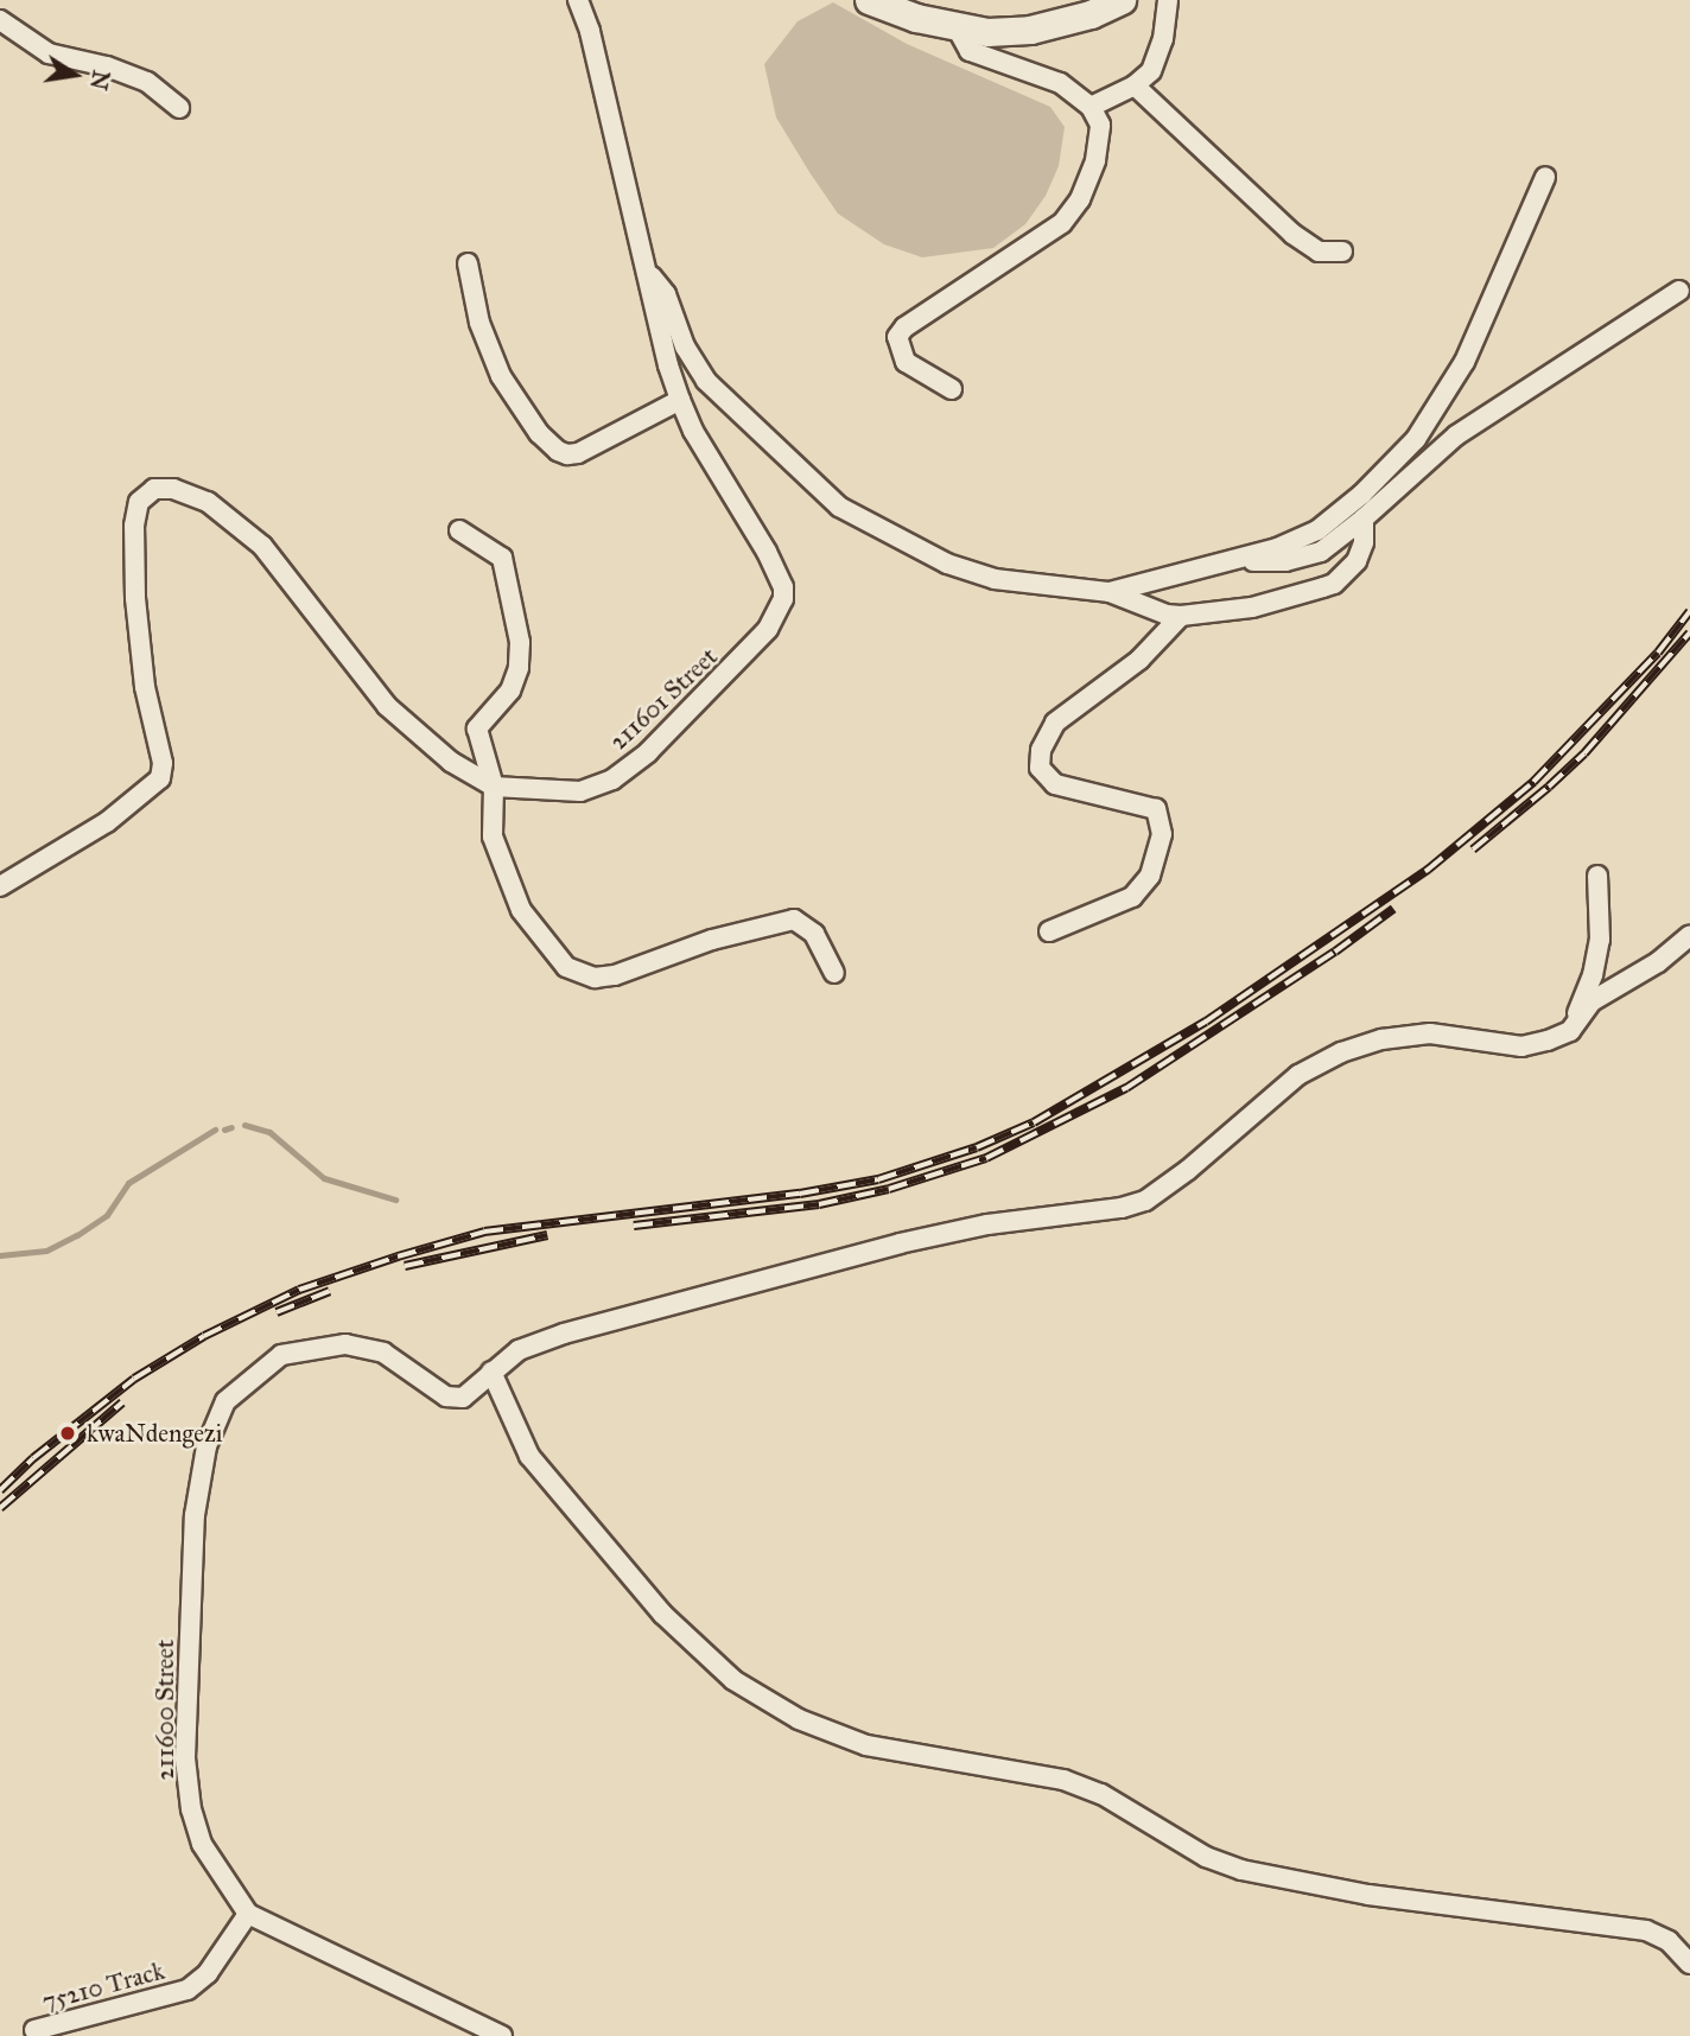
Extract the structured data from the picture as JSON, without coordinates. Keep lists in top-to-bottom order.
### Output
{
  "streets": {
    "street": ["211601 Street", "211600 Street", "75210 Track"]
  },
  "crossings": [
    ["211600 Street", "75210 Track"]
  ],
  "places": ["kwaNdengezi"],
  "north": "right"
}
